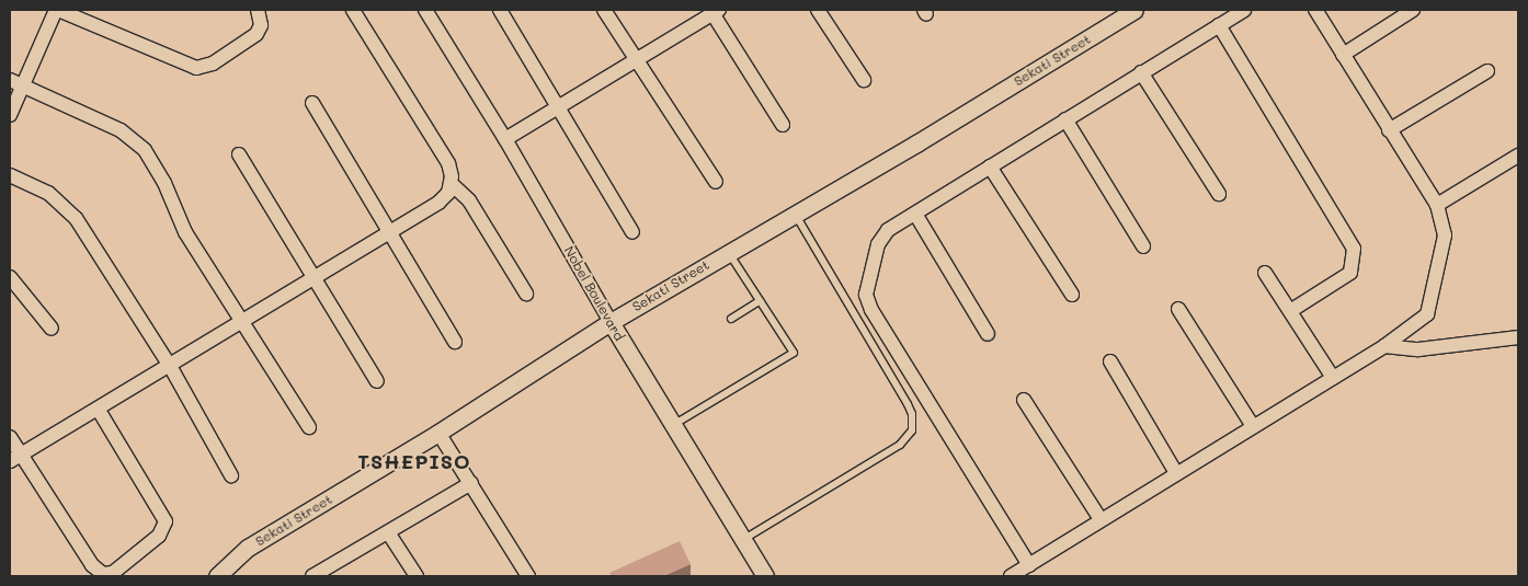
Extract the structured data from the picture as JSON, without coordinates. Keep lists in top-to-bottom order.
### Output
{
  "streets": {
    "street": ["Sekati Street", "Nobel Boulevard"]
  },
  "crossings": [
    ["Sekati Street", "Nobel Boulevard"]
  ],
  "districts": ["TSHEPISO"]
}
